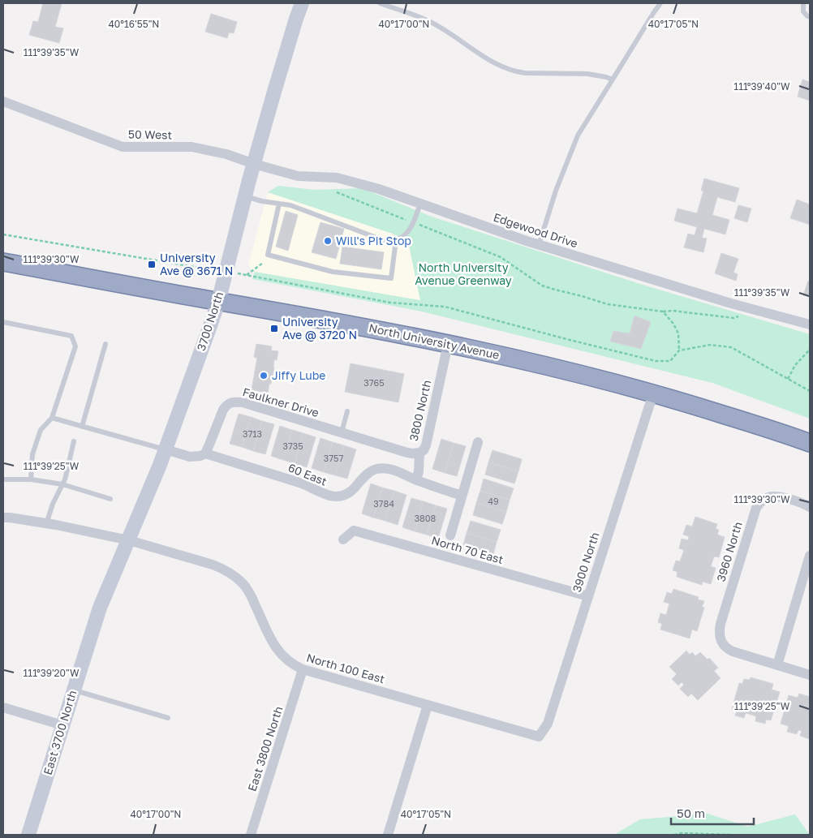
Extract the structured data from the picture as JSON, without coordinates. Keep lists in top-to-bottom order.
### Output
{
  "streets": {
    "highway": ["North University Avenue"],
    "main road": ["3700 North", "East 3700 North"],
    "street": [
      "50 West",
      "Edgewood Drive",
      "Faulkner Drive",
      "3800 North",
      "60 East",
      "North 70 East",
      "3960 North",
      "3900 North",
      "North 100 East",
      "East 3800 North"
    ]
  },
  "crossings": [
    ["50 West", "Edgewood Drive"],
    ["50 West", "3700 North"],
    ["Edgewood Drive", "3700 North"],
    ["3700 North", "North University Avenue"],
    ["3700 North", "North 100 East"],
    ["3700 North", "East 3700 North"],
    ["North University Avenue", "3800 North"],
    ["North University Avenue", "3900 North"],
    ["Faulkner Drive", "3800 North"],
    ["Faulkner Drive", "60 East"],
    ["3800 North", "60 East"],
    ["North 70 East", "3900 North"],
    ["3900 North", "North 100 East"],
    ["North 100 East", "East 3700 North"],
    ["North 100 East", "East 3800 North"]
  ],
  "parks": ["North University Avenue Greenway"],
  "places": {
    "other": ["Will's Pit Stop", "Jiffy Lube"],
    "transit": ["University Ave @ 3671 N", "University Ave @ 3720 N"]
  },
  "house_numbers": [
    "3765",
    "3713",
    "3735",
    "3757",
    "49",
    "3784",
    "3808"
  ],
  "scale_bar": "50 m",
  "coordinates": [
    "40°16'55\"N",
    "40°17'00\"N",
    "40°17'05\"N",
    "111°39'35\"W",
    "111°39'40\"W",
    "111°39'30\"W",
    "111°39'25\"W",
    "111°39'20\"W"
  ]
}
